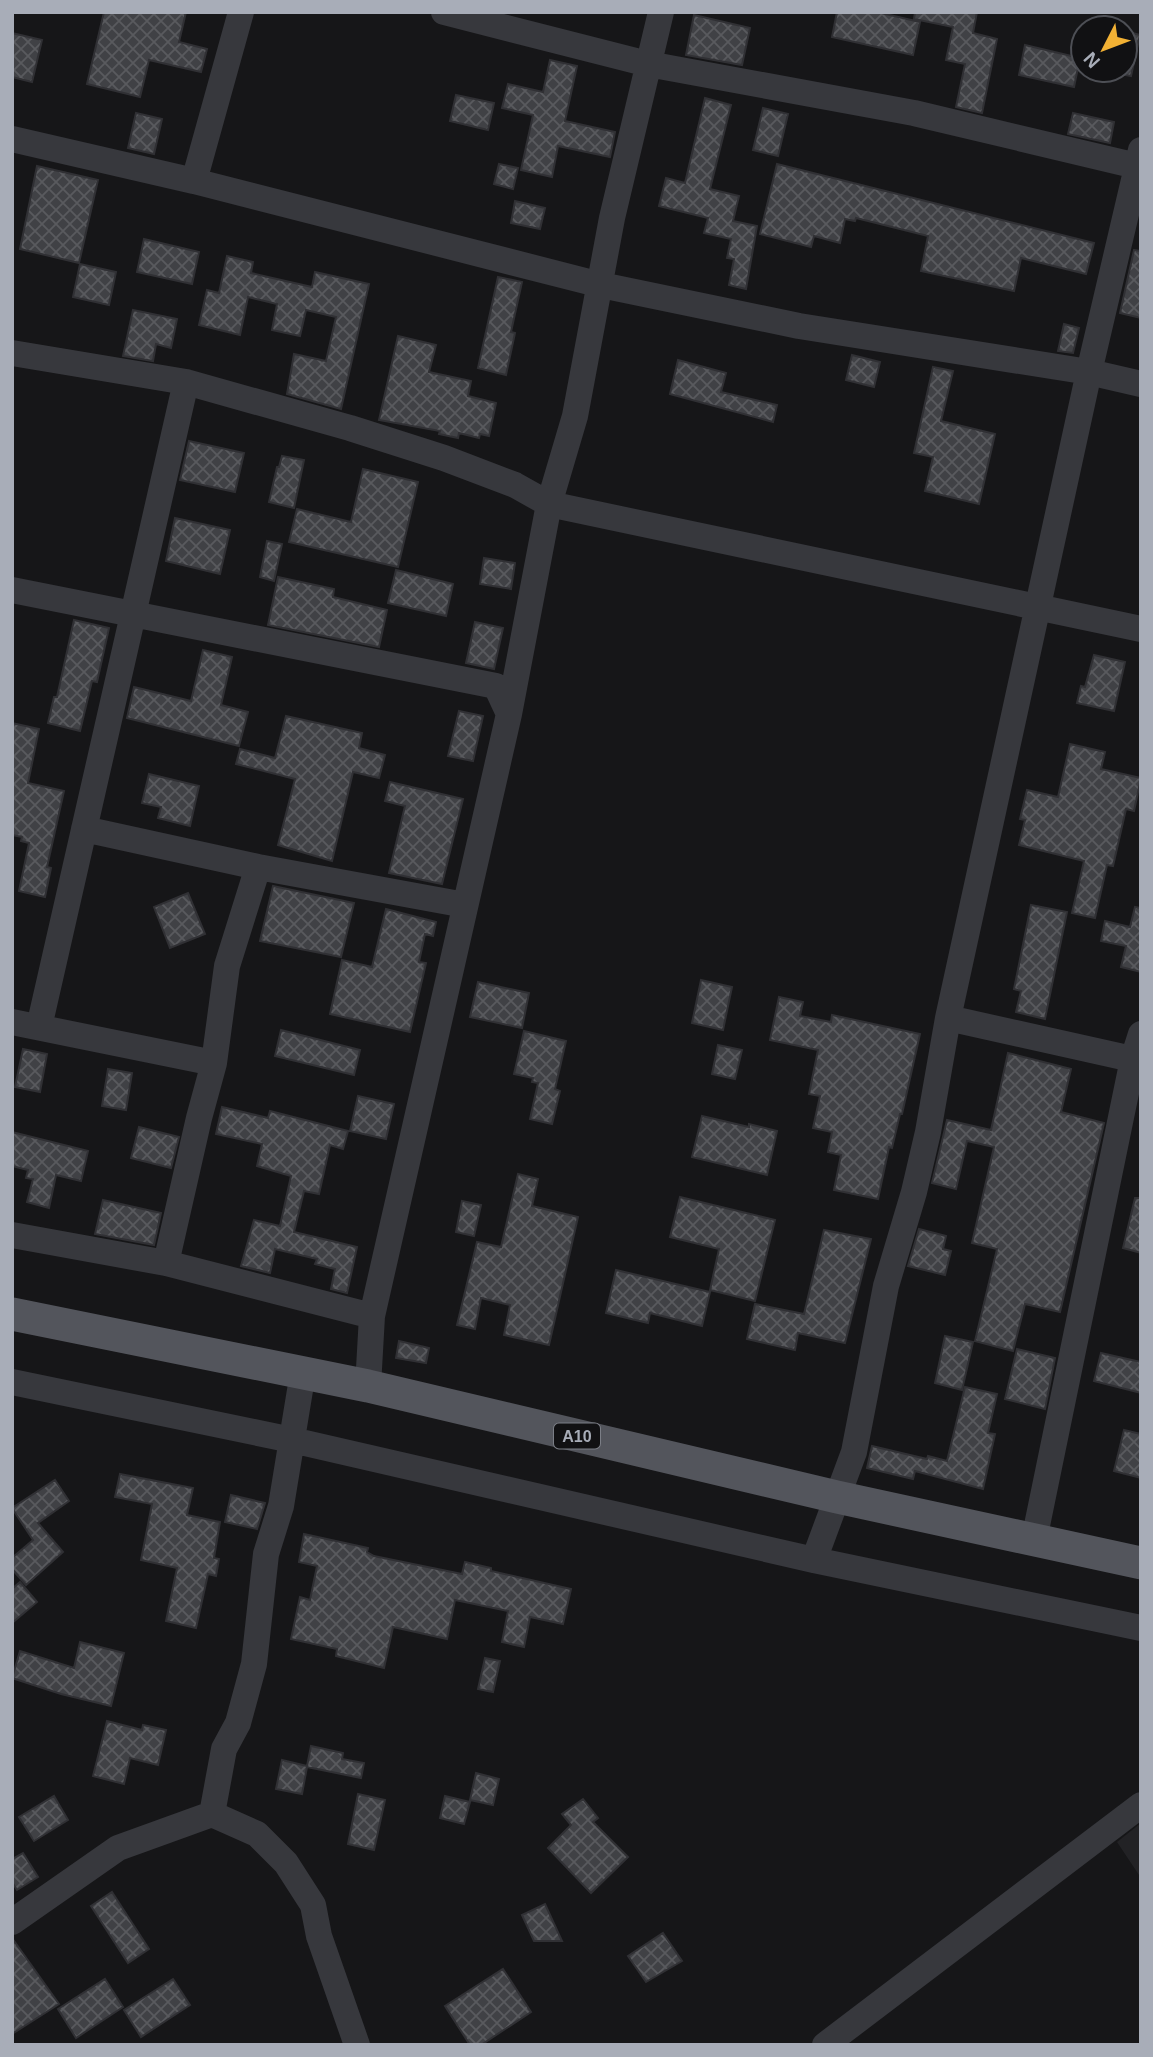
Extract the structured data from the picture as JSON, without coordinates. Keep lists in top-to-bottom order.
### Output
{
  "streets": {
    "main road": ["A10"]
  },
  "north": "bottom left"
}
